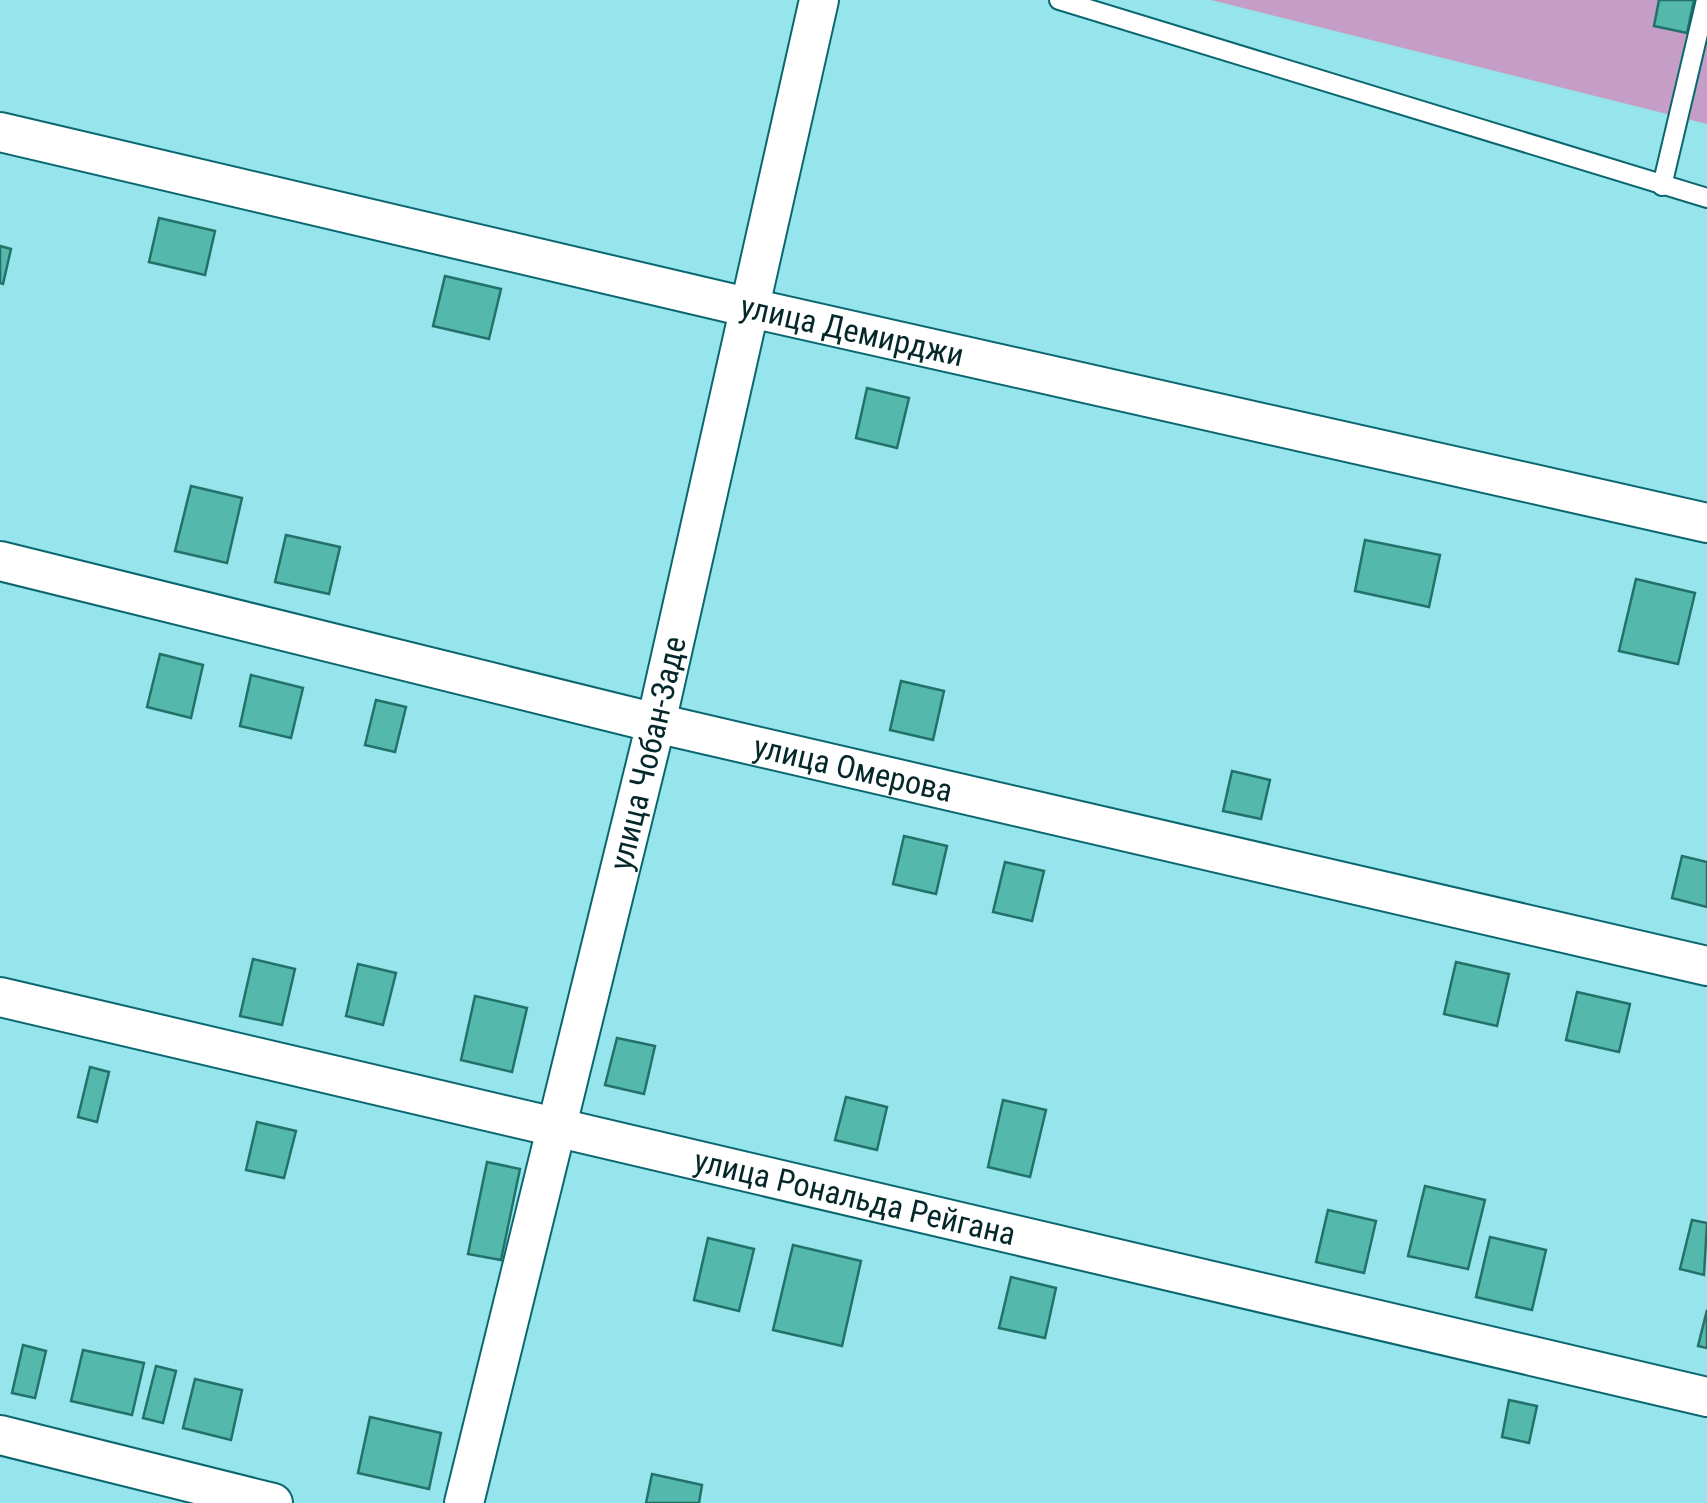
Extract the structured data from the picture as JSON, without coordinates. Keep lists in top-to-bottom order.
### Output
{
  "streets": {
    "street": [
      "улица Демирджи",
      "улица Чобан-Заде",
      "улица Омерова",
      "улица Рональда Рейгана"
    ]
  },
  "crossings": [
    ["улица Демирджи", "улица Чобан-Заде"],
    ["улица Чобан-Заде", "улица Омерова"],
    ["улица Чобан-Заде", "улица Рональда Рейгана"]
  ]
}
